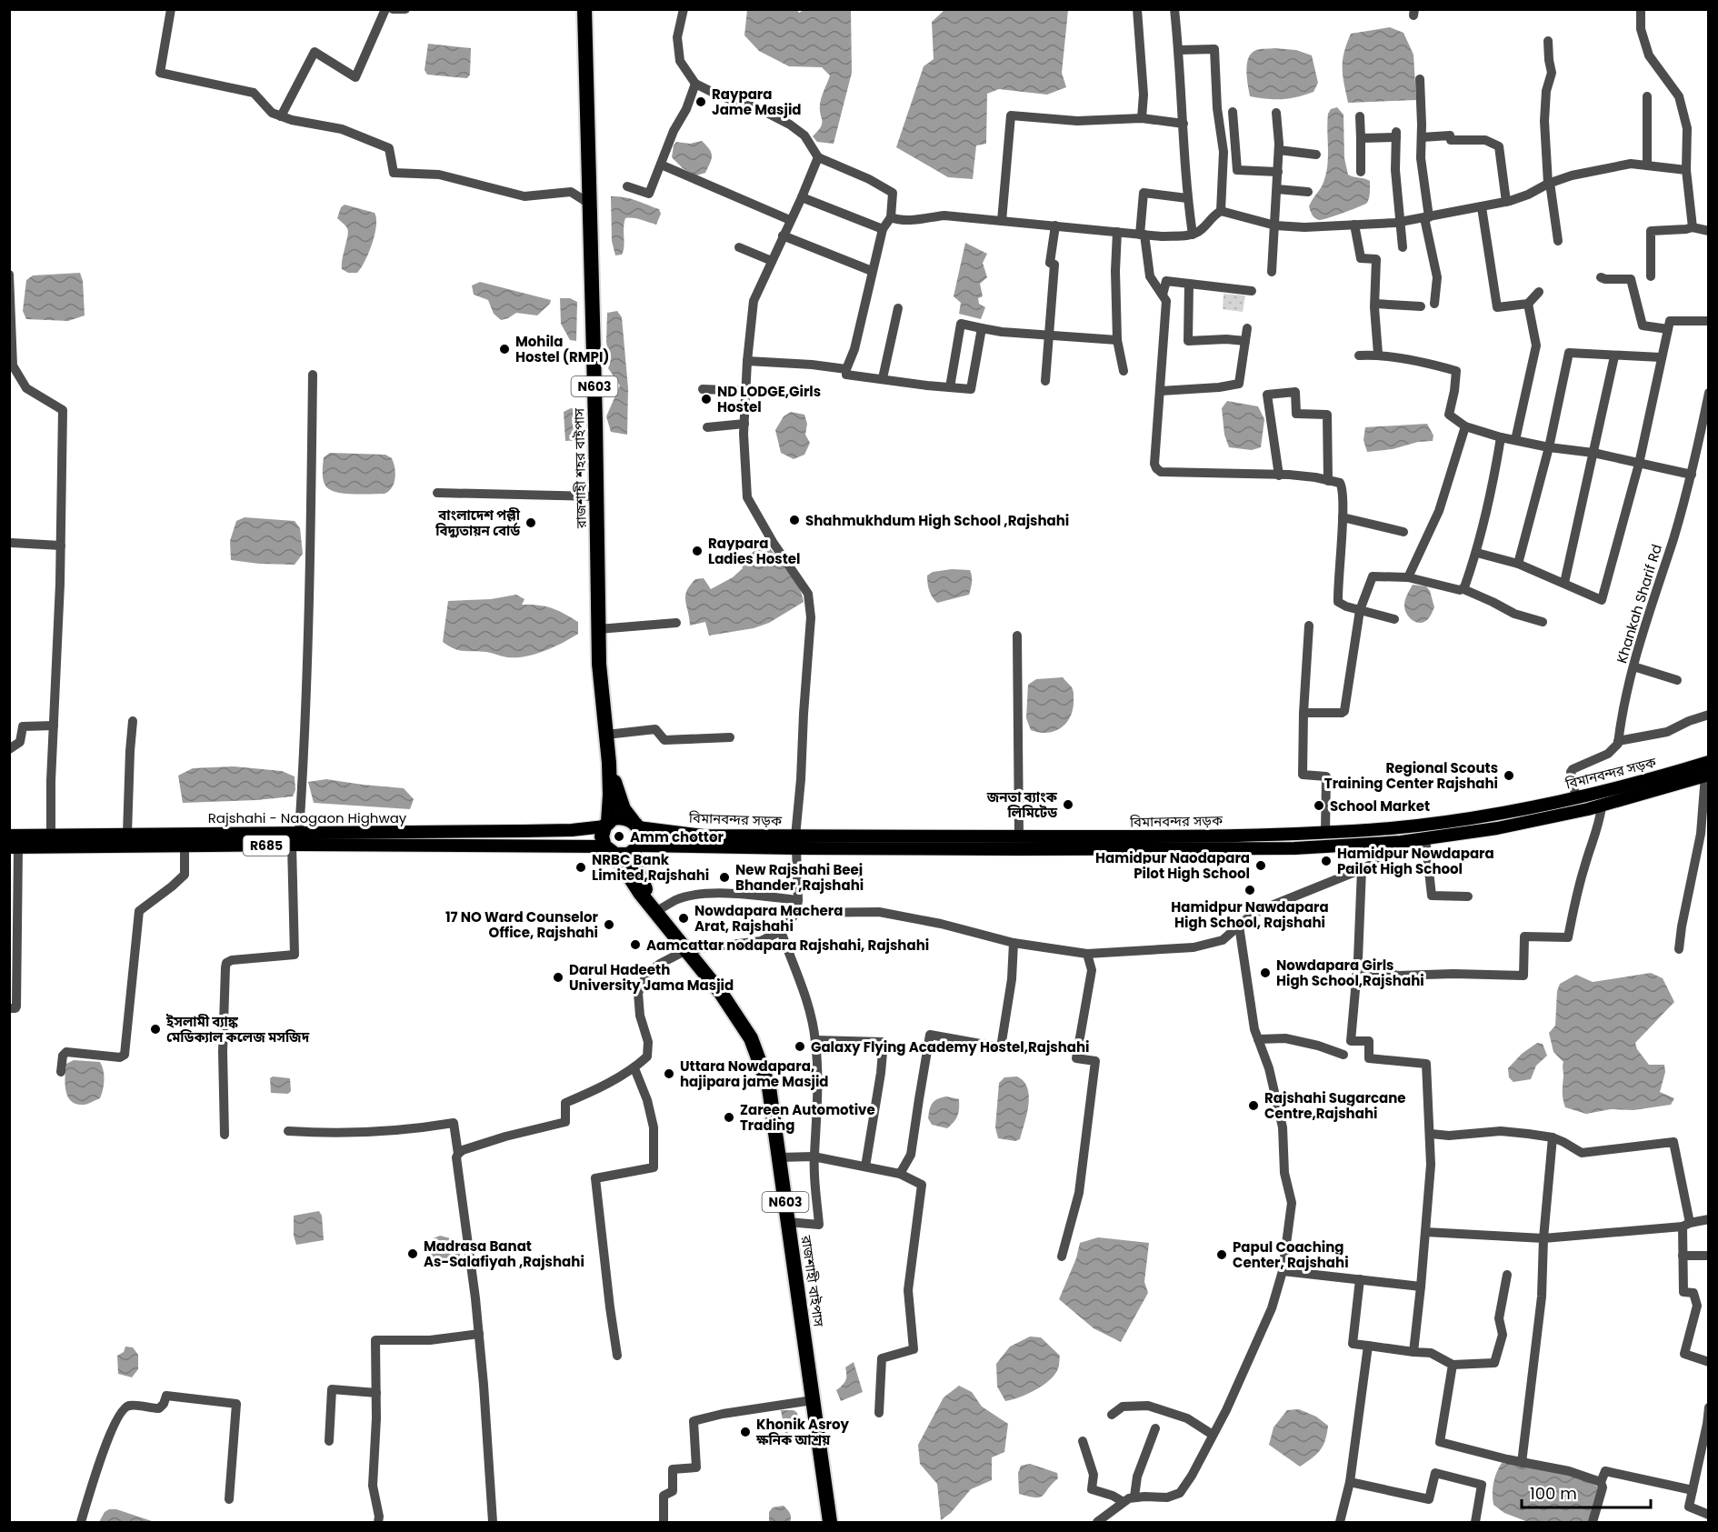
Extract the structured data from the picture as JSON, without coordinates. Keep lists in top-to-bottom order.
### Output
{
  "streets": {
    "highway": ["N603", "রাজশাহী শহর বাইপাস", "রাজশাহী বাইপাস"],
    "main road": ["বিমানবন্দর সড়ক", "Rajshahi - Naogaon Highway", "R685"],
    "street": ["Khankah Sharif Rd"]
  },
  "crossings": [
    ["N603", "রাজশাহী শহর বাইপাস"],
    ["N603", "বিমানবন্দর সড়ক"],
    ["N603", "Rajshahi - Naogaon Highway"],
    ["N603", "রাজশাহী বাইপাস"],
    ["বিমানবন্দর সড়ক", "Rajshahi - Naogaon Highway"]
  ],
  "places": [
    "Raypara Jame Masjid",
    "Mohila Hostel (RMPI)",
    "ND LODGE,Girls Hostel",
    "Shahmukhdum High School ,Rajshahi",
    "বাংলাদেশ পল্লী বিদ্যুতায়ন বোর্ড",
    "Raypara Ladies Hostel",
    "Regional Scouts Training Center Rajshahi",
    "জনতা ব্যাংক লিমিটেড",
    "School Market",
    "Amm chottor",
    "Hamidpur Nowdapara Pailot High School",
    "Hamidpur Naodapara Pilot High School",
    "NRBC Bank Limited,Rajshahi",
    "New Rajshahi Beej Bhander ,Rajshahi",
    "Hamidpur Nawdapara High School, Rajshahi",
    "Nowdapara Machera Arat, Rajshahi",
    "17 NO Ward Counselor Office, Rajshahi",
    "Aamcattar nodapara Rajshahi, Rajshahi",
    "Nowdapara Girls High School,Rajshahi",
    "Darul Hadeeth University Jama Masjid",
    "ইসলামী ব্যাঙ্ক মেডিক্যাল কলেজ মসজিদ",
    "Galaxy Flying Academy Hostel,Rajshahi",
    "Uttara Nowdapara, hajipara jame Masjid",
    "Rajshahi Sugarcane Centre,Rajshahi",
    "Zareen Automotive Trading",
    "Madrasa Banat As-Salafiyah ,Rajshahi",
    "Papul Coaching Center, Rajshahi",
    "Khonik Asroy ক্ষনিক আশ্রয়"
  ],
  "scale_bar": "100 m"
}
